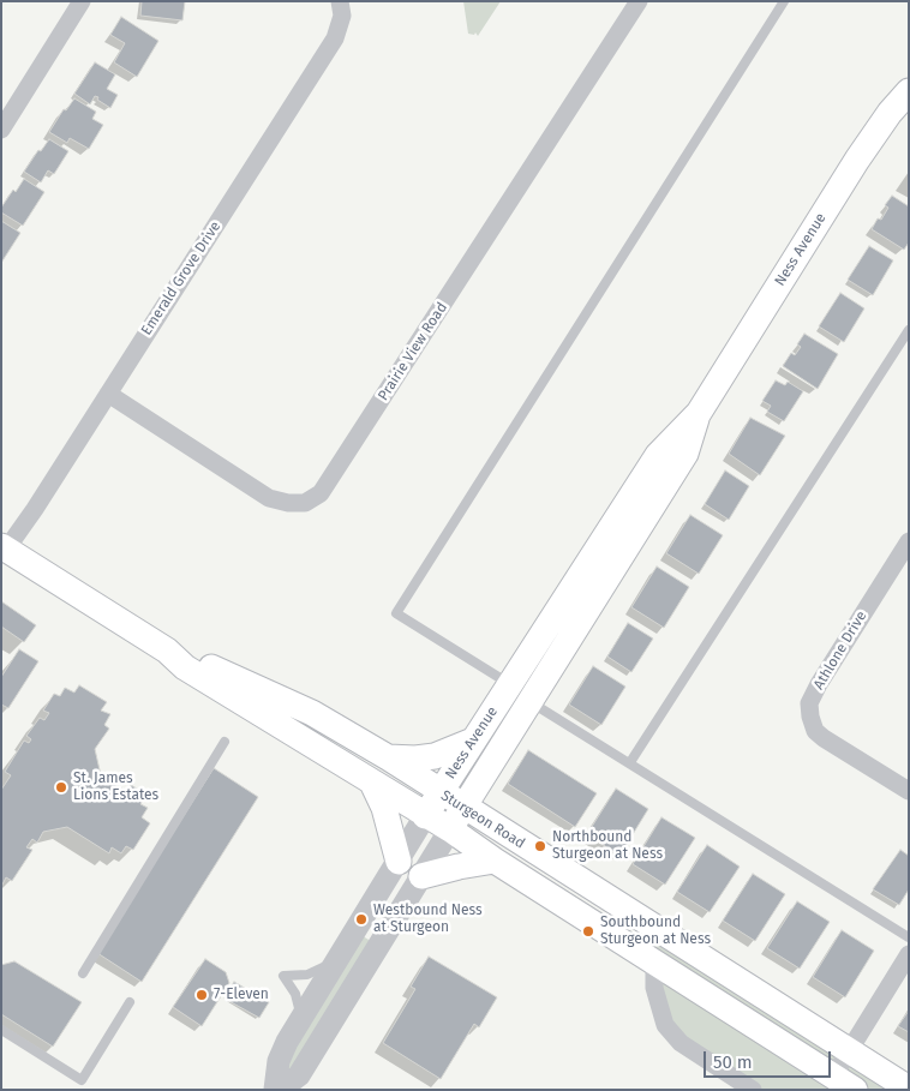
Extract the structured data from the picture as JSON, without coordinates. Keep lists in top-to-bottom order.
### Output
{
  "streets": {
    "main road": ["Ness Avenue", "Sturgeon Road"],
    "street": ["Emerald Grove Drive", "Prairie View Road", "Athlone Drive"]
  },
  "crossings": [
    ["Ness Avenue", "Sturgeon Road"],
    ["Emerald Grove Drive", "Prairie View Road"],
    ["Emerald Grove Drive", "Sturgeon Road"]
  ],
  "places": [
    "St. James Lions Estates",
    "Northbound Sturgeon at Ness",
    "Westbound Ness at Sturgeon",
    "Southbound Sturgeon at Ness",
    "7-Eleven"
  ],
  "scale_bar": "50 m"
}
